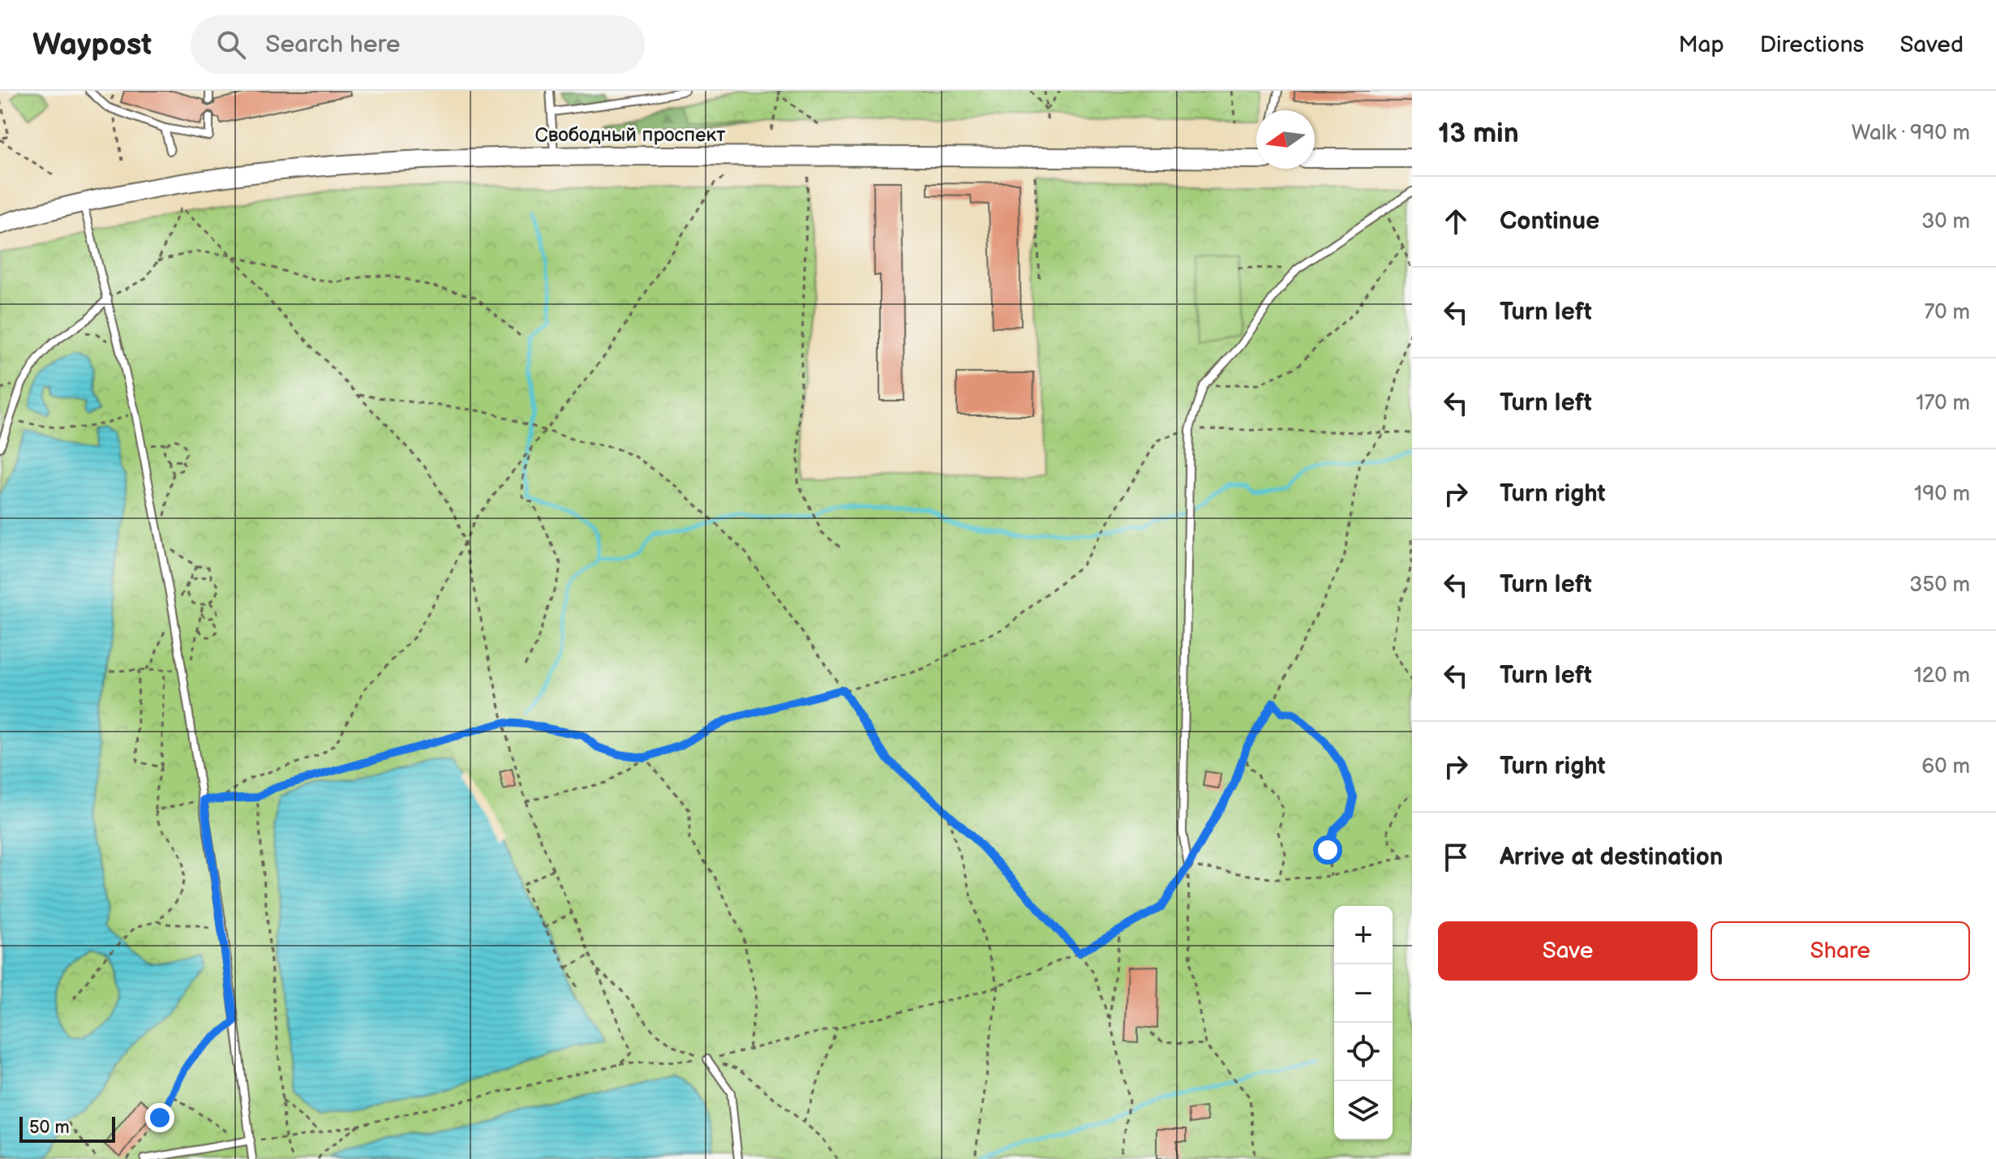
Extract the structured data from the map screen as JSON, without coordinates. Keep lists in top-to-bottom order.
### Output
{
  "streets": {
    "main road": ["Свободный проспект"]
  },
  "scale_bar": "50 m",
  "north": "left",
  "page": {
    "header": "Waypost",
    "search": "Search here",
    "nav": ["Map", "Directions", "Saved"],
    "heading": ["13 min", "Walk · 990 m"],
    "list": [
      ["Continue", "30 m"],
      ["Turn left", "70 m"],
      ["Turn left", "170 m"],
      ["Turn right", "190 m"],
      ["Turn left", "350 m"],
      ["Turn left", "120 m"],
      ["Turn right", "60 m"],
      "Arrive at destination"
    ],
    "buttons": ["Save", "Share"],
    "map_buttons": ["+", "−"],
    "scale": "50 m"
  }
}
